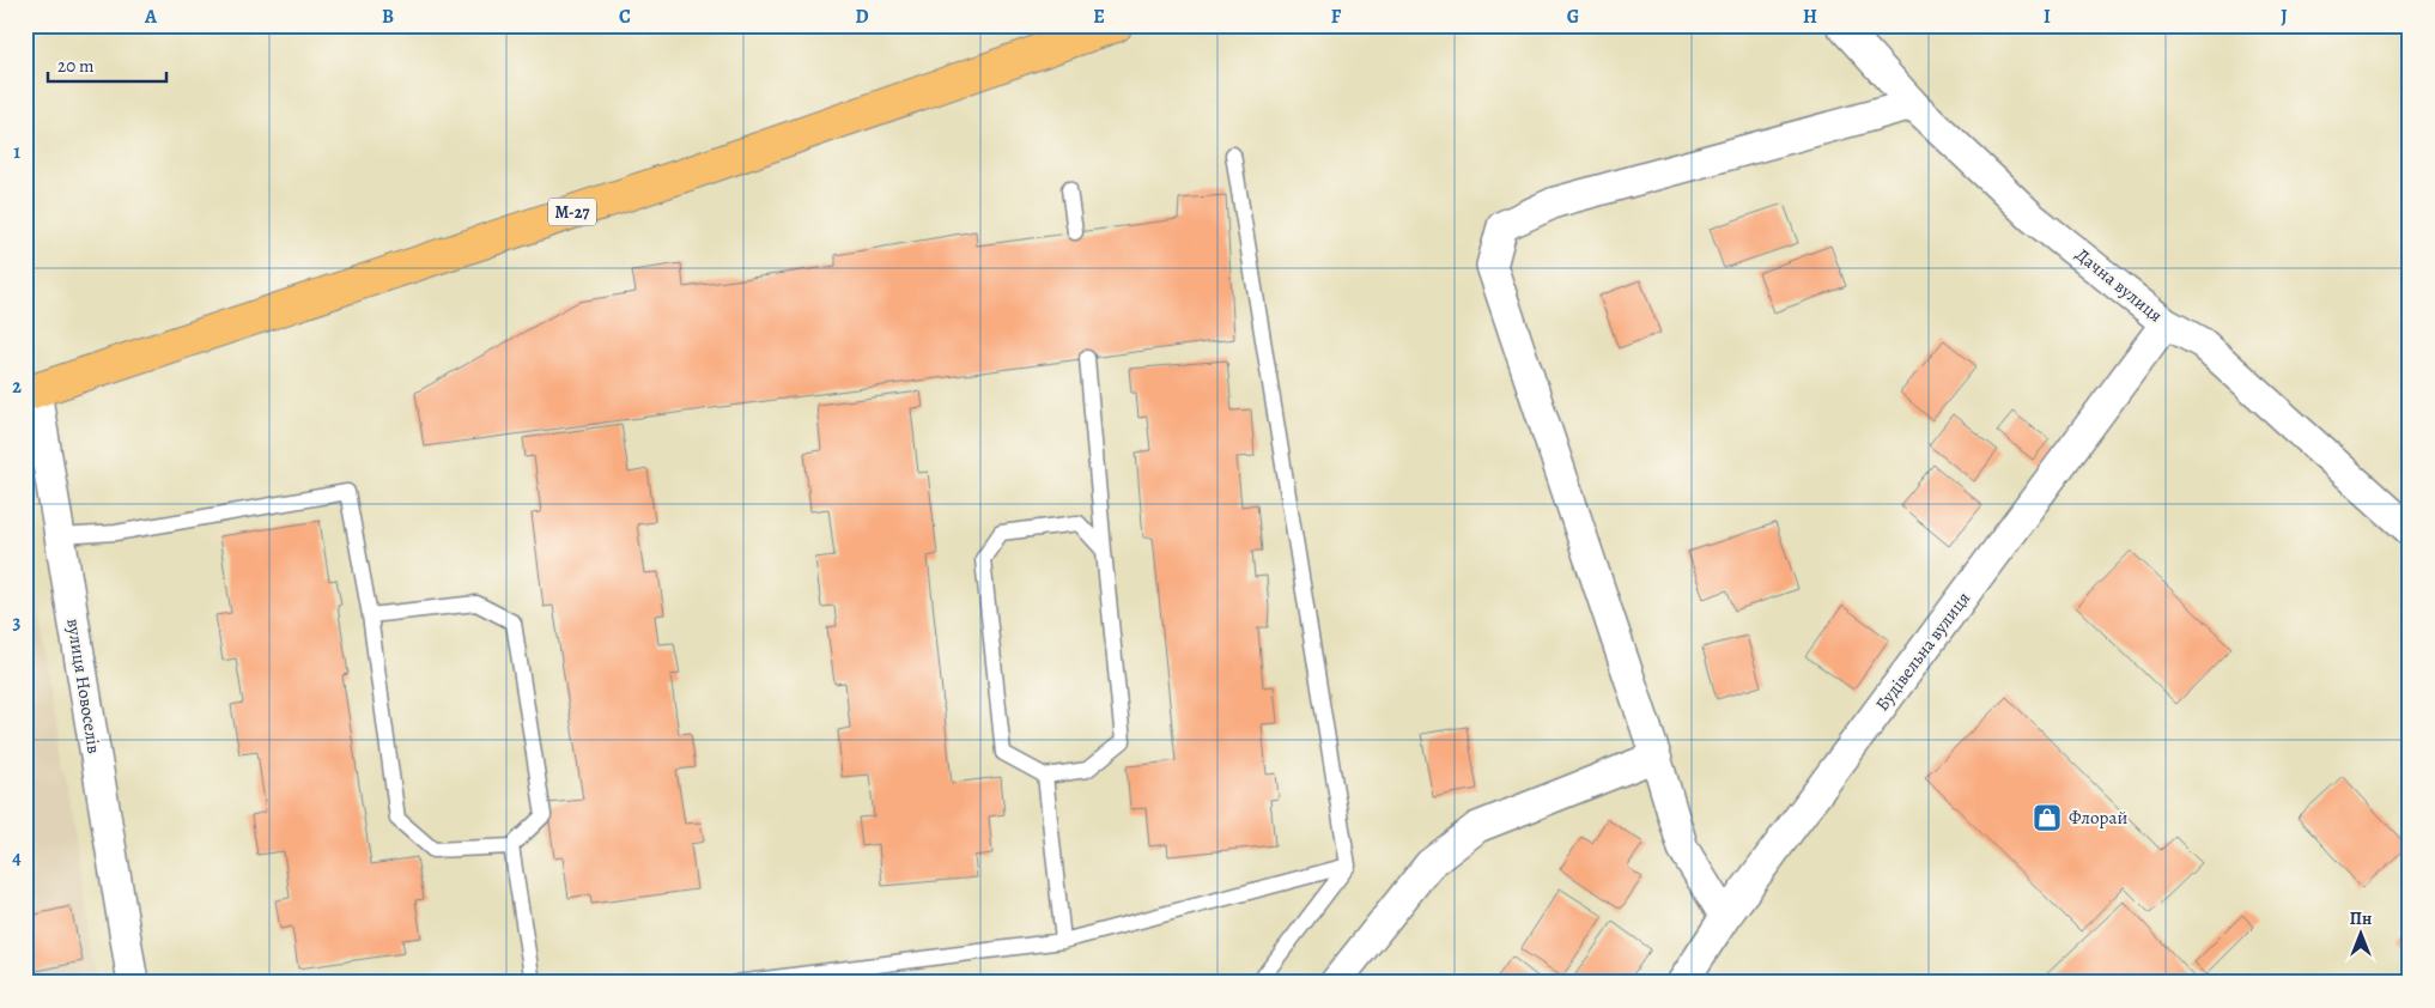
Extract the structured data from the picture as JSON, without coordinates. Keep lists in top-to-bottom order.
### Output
{
  "streets": {
    "main road": ["М-27"],
    "street": ["Дачна вулиця", "Будівельна вулиця", "вулиця Новоселів"]
  },
  "crossings": [
    ["М-27", "вулиця Новоселів"],
    ["Дачна вулиця", "Будівельна вулиця"]
  ],
  "places": {
    "shop": ["Флорай"]
  },
  "scale_bar": "20 m",
  "north": "top",
  "grid": {
    "columns": [
      "A",
      "B",
      "C",
      "D",
      "E",
      "F",
      "G",
      "H",
      "I",
      "J"
    ],
    "rows": [
      "1",
      "2",
      "3",
      "4"
    ]
  }
}
